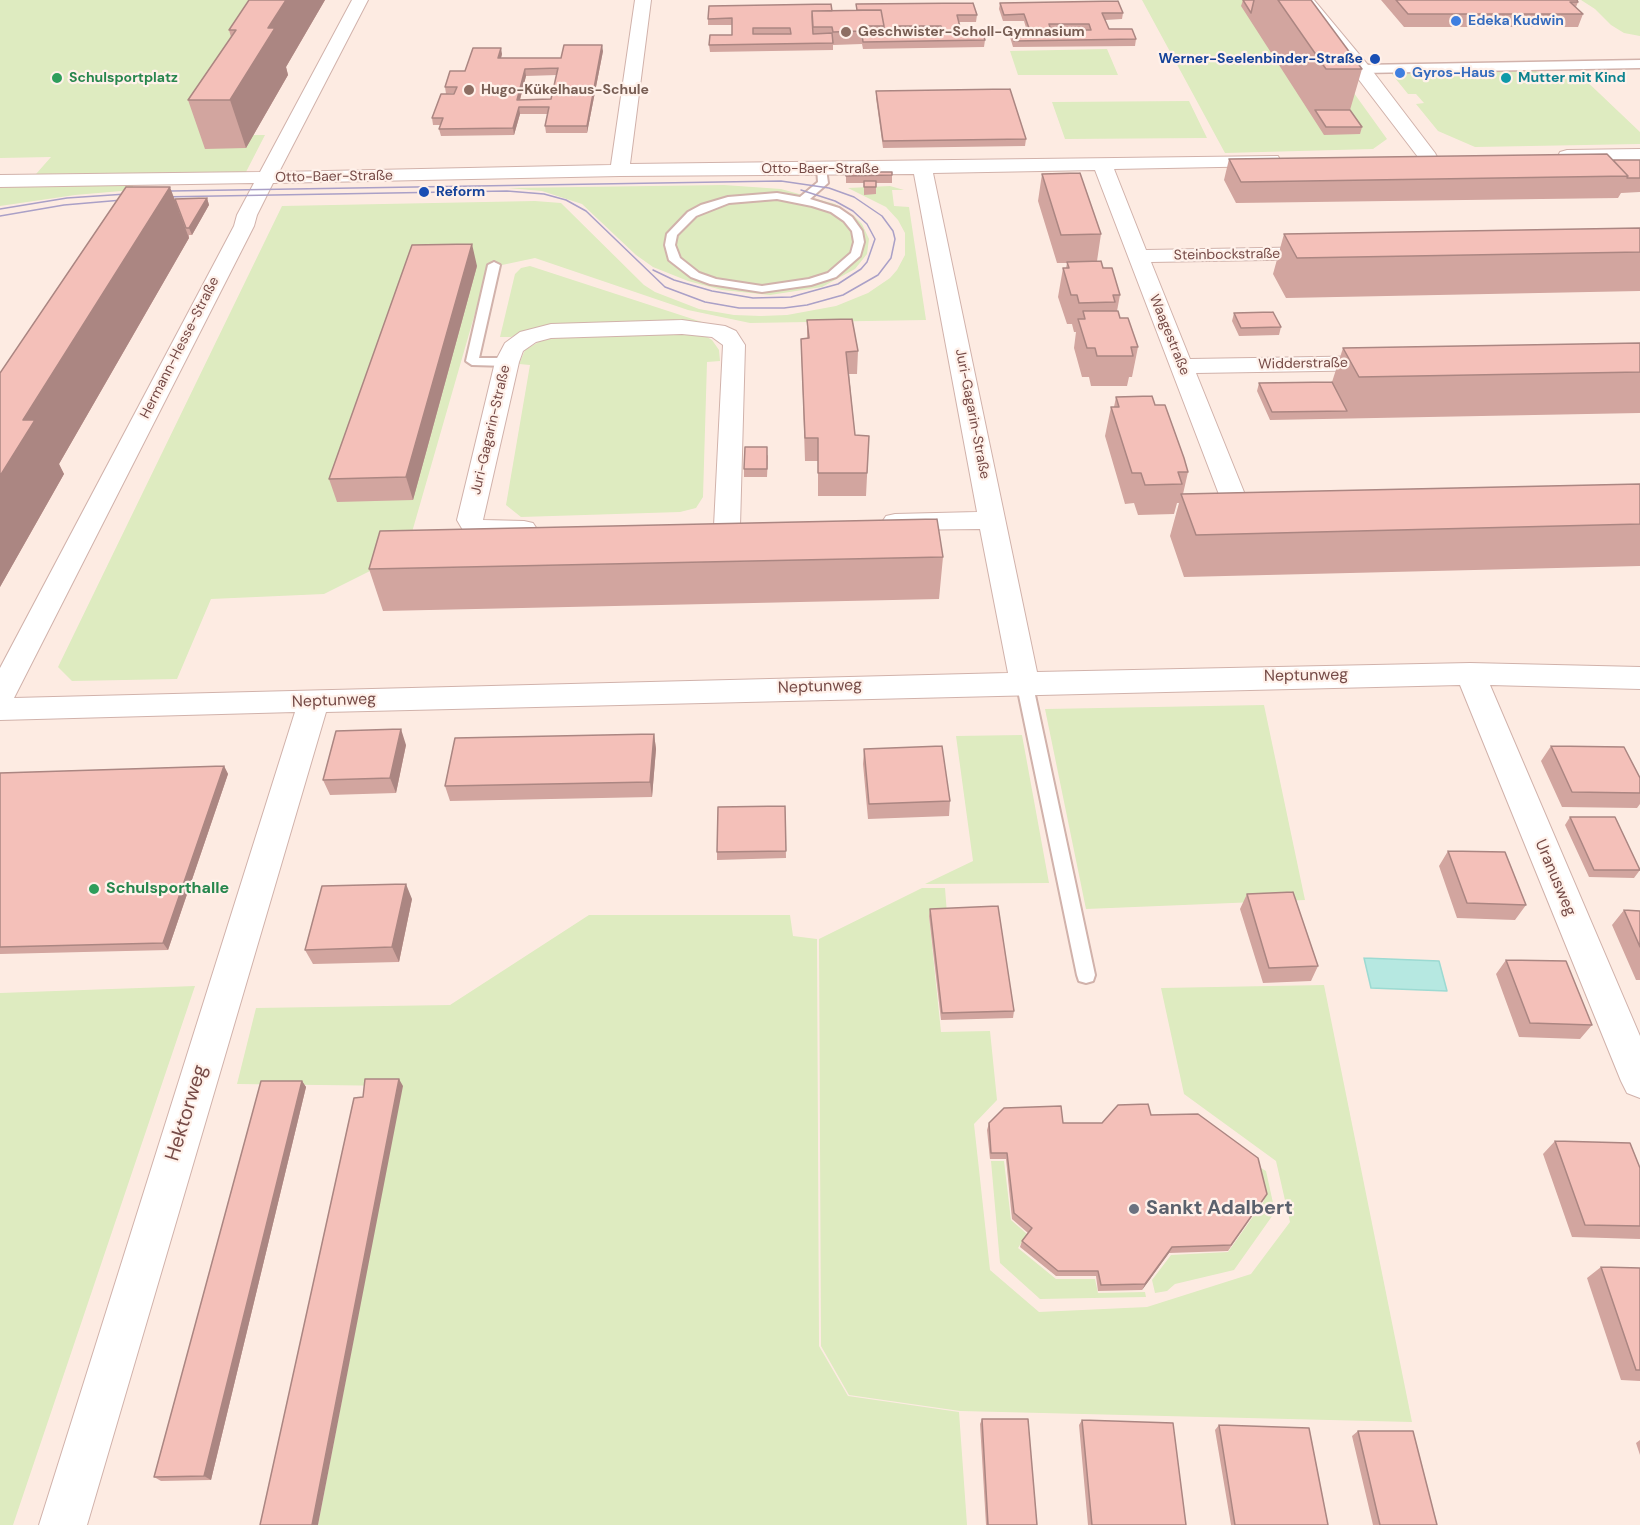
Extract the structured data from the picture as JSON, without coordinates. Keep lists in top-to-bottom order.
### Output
{
  "streets": {
    "street": [
      "Otto-Baer-Straße",
      "Steinbockstraße",
      "Waagestraße",
      "Hermann-Hesse-Straße",
      "Widderstraße",
      "Juri-Gagarin-Straße",
      "Neptunweg",
      "Uranusweg",
      "Hektorweg"
    ]
  },
  "crossings": [
    ["Otto-Baer-Straße", "Waagestraße"],
    ["Otto-Baer-Straße", "Hermann-Hesse-Straße"],
    ["Otto-Baer-Straße", "Juri-Gagarin-Straße"],
    ["Steinbockstraße", "Waagestraße"],
    ["Waagestraße", "Widderstraße"],
    ["Juri-Gagarin-Straße", "Neptunweg"],
    ["Neptunweg", "Uranusweg"],
    ["Neptunweg", "Hektorweg"]
  ],
  "places": [
    "Edeka Kudwin",
    "Geschwister-Scholl-Gymnasium",
    "Werner-Seelenbinder-Straße",
    "Gyros-Haus",
    "Schulsportplatz",
    "Mutter mit Kind",
    "Hugo-Kükelhaus-Schule",
    "Reform",
    "Schulsporthalle",
    "Sankt Adalbert"
  ]
}
